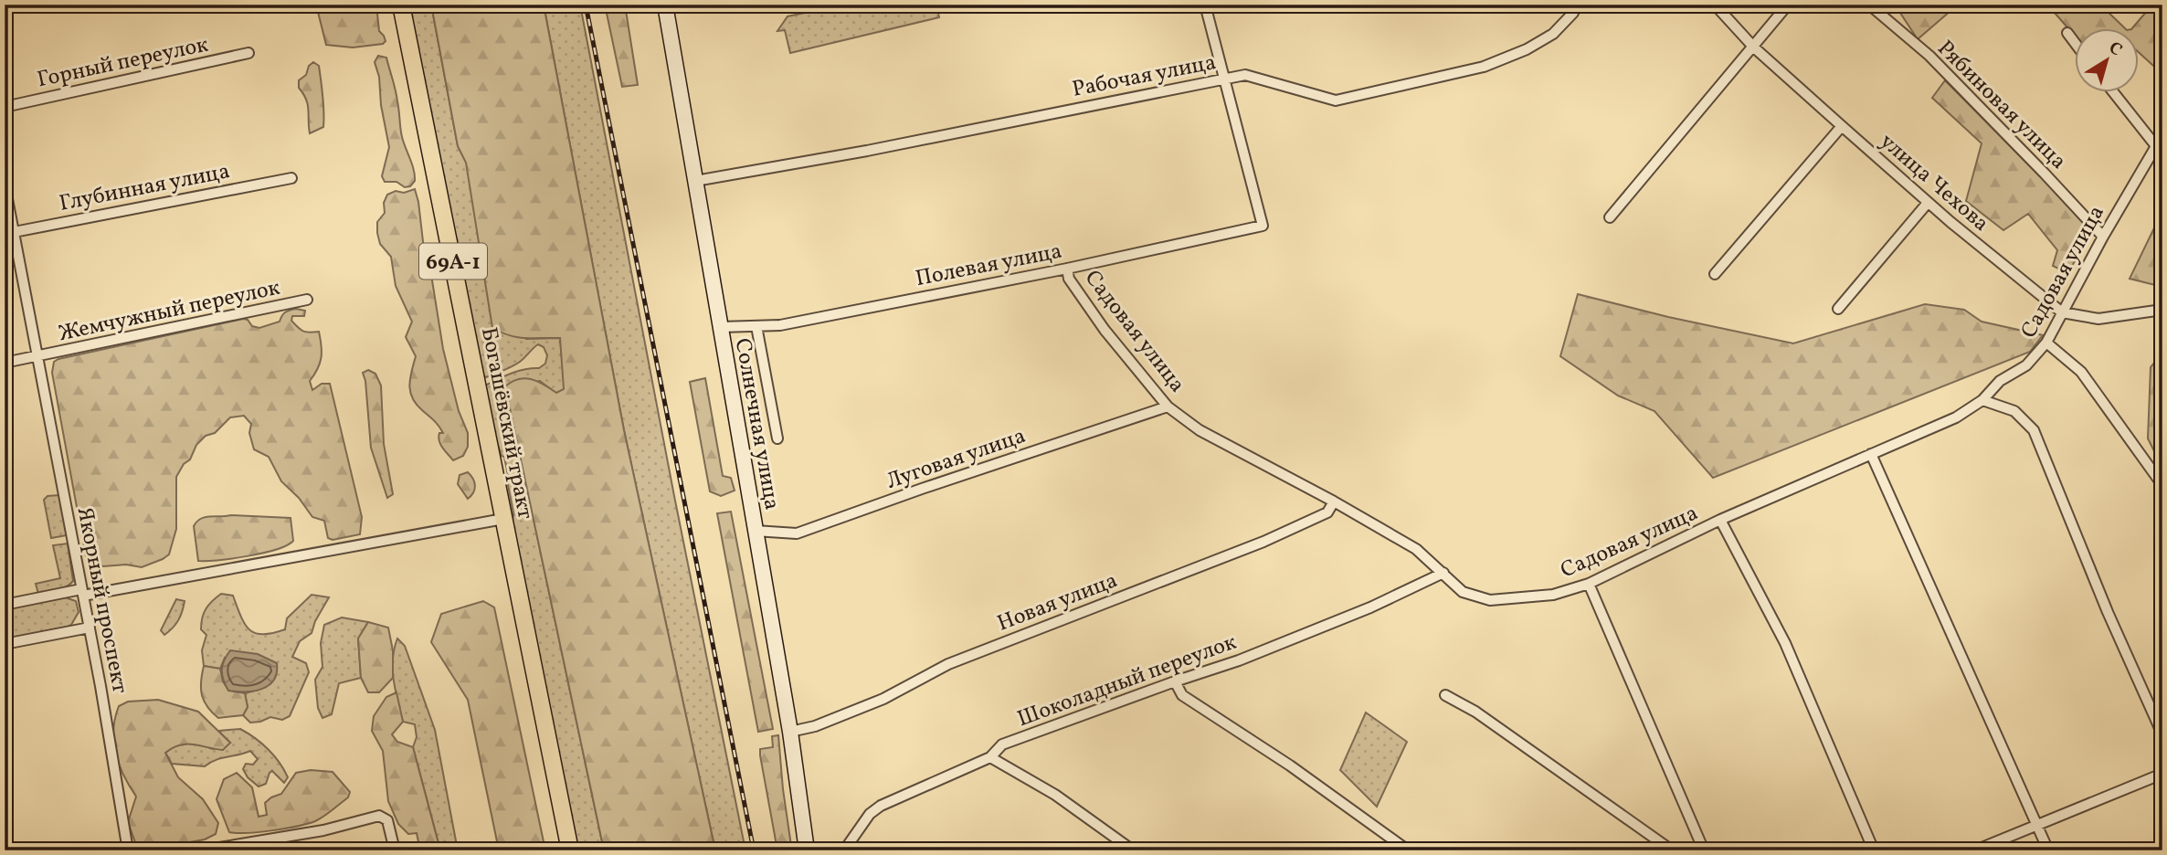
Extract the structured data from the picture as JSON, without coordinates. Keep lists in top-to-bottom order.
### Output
{
  "streets": {
    "main road": ["69А-1", "Богашёвский тракт"],
    "street": [
      "Горный переулок",
      "Рабочая улица",
      "Рябиновая улица",
      "улица Чехова",
      "Глубинная улица",
      "Полевая улица",
      "Садовая улица",
      "Жемчужный переулок",
      "Солнечная улица",
      "Луговая улица",
      "Якорный проспект",
      "Новая улица",
      "Шоколадный переулок"
    ]
  },
  "crossings": [
    ["Рабочая улица", "Полевая улица"],
    ["Рабочая улица", "Солнечная улица"],
    ["Рябиновая улица", "Садовая улица"],
    ["улица Чехова", "Садовая улица"],
    ["Глубинная улица", "Якорный проспект"],
    ["Полевая улица", "Садовая улица"],
    ["Полевая улица", "Солнечная улица"],
    ["Садовая улица", "Луговая улица"],
    ["Садовая улица", "Новая улица"],
    ["Садовая улица", "Шоколадный переулок"],
    ["Жемчужный переулок", "Якорный проспект"],
    ["Солнечная улица", "Луговая улица"],
    ["Солнечная улица", "Новая улица"]
  ],
  "north": "top right"
}
